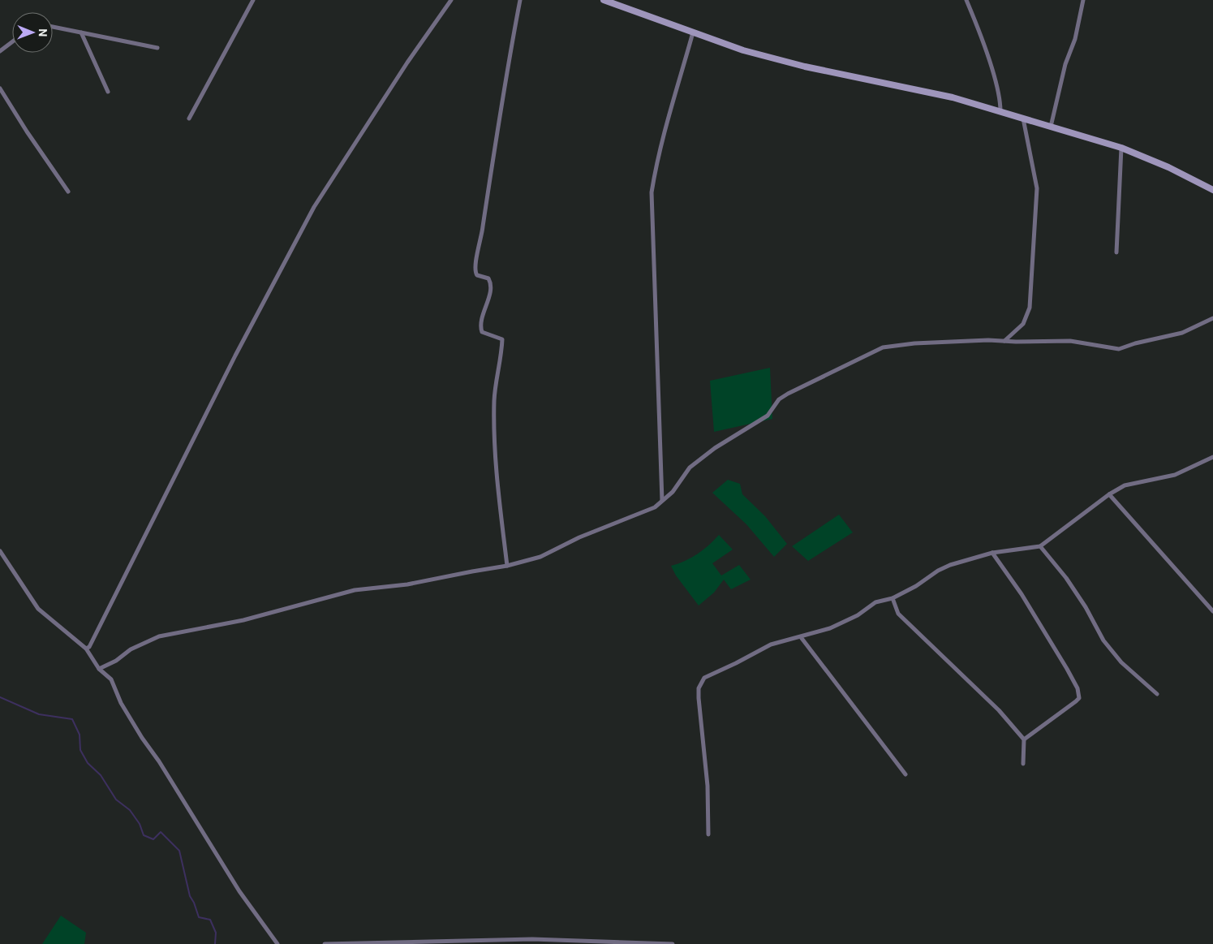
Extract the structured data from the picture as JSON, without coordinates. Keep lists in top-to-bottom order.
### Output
{
  "north": "right"
}
